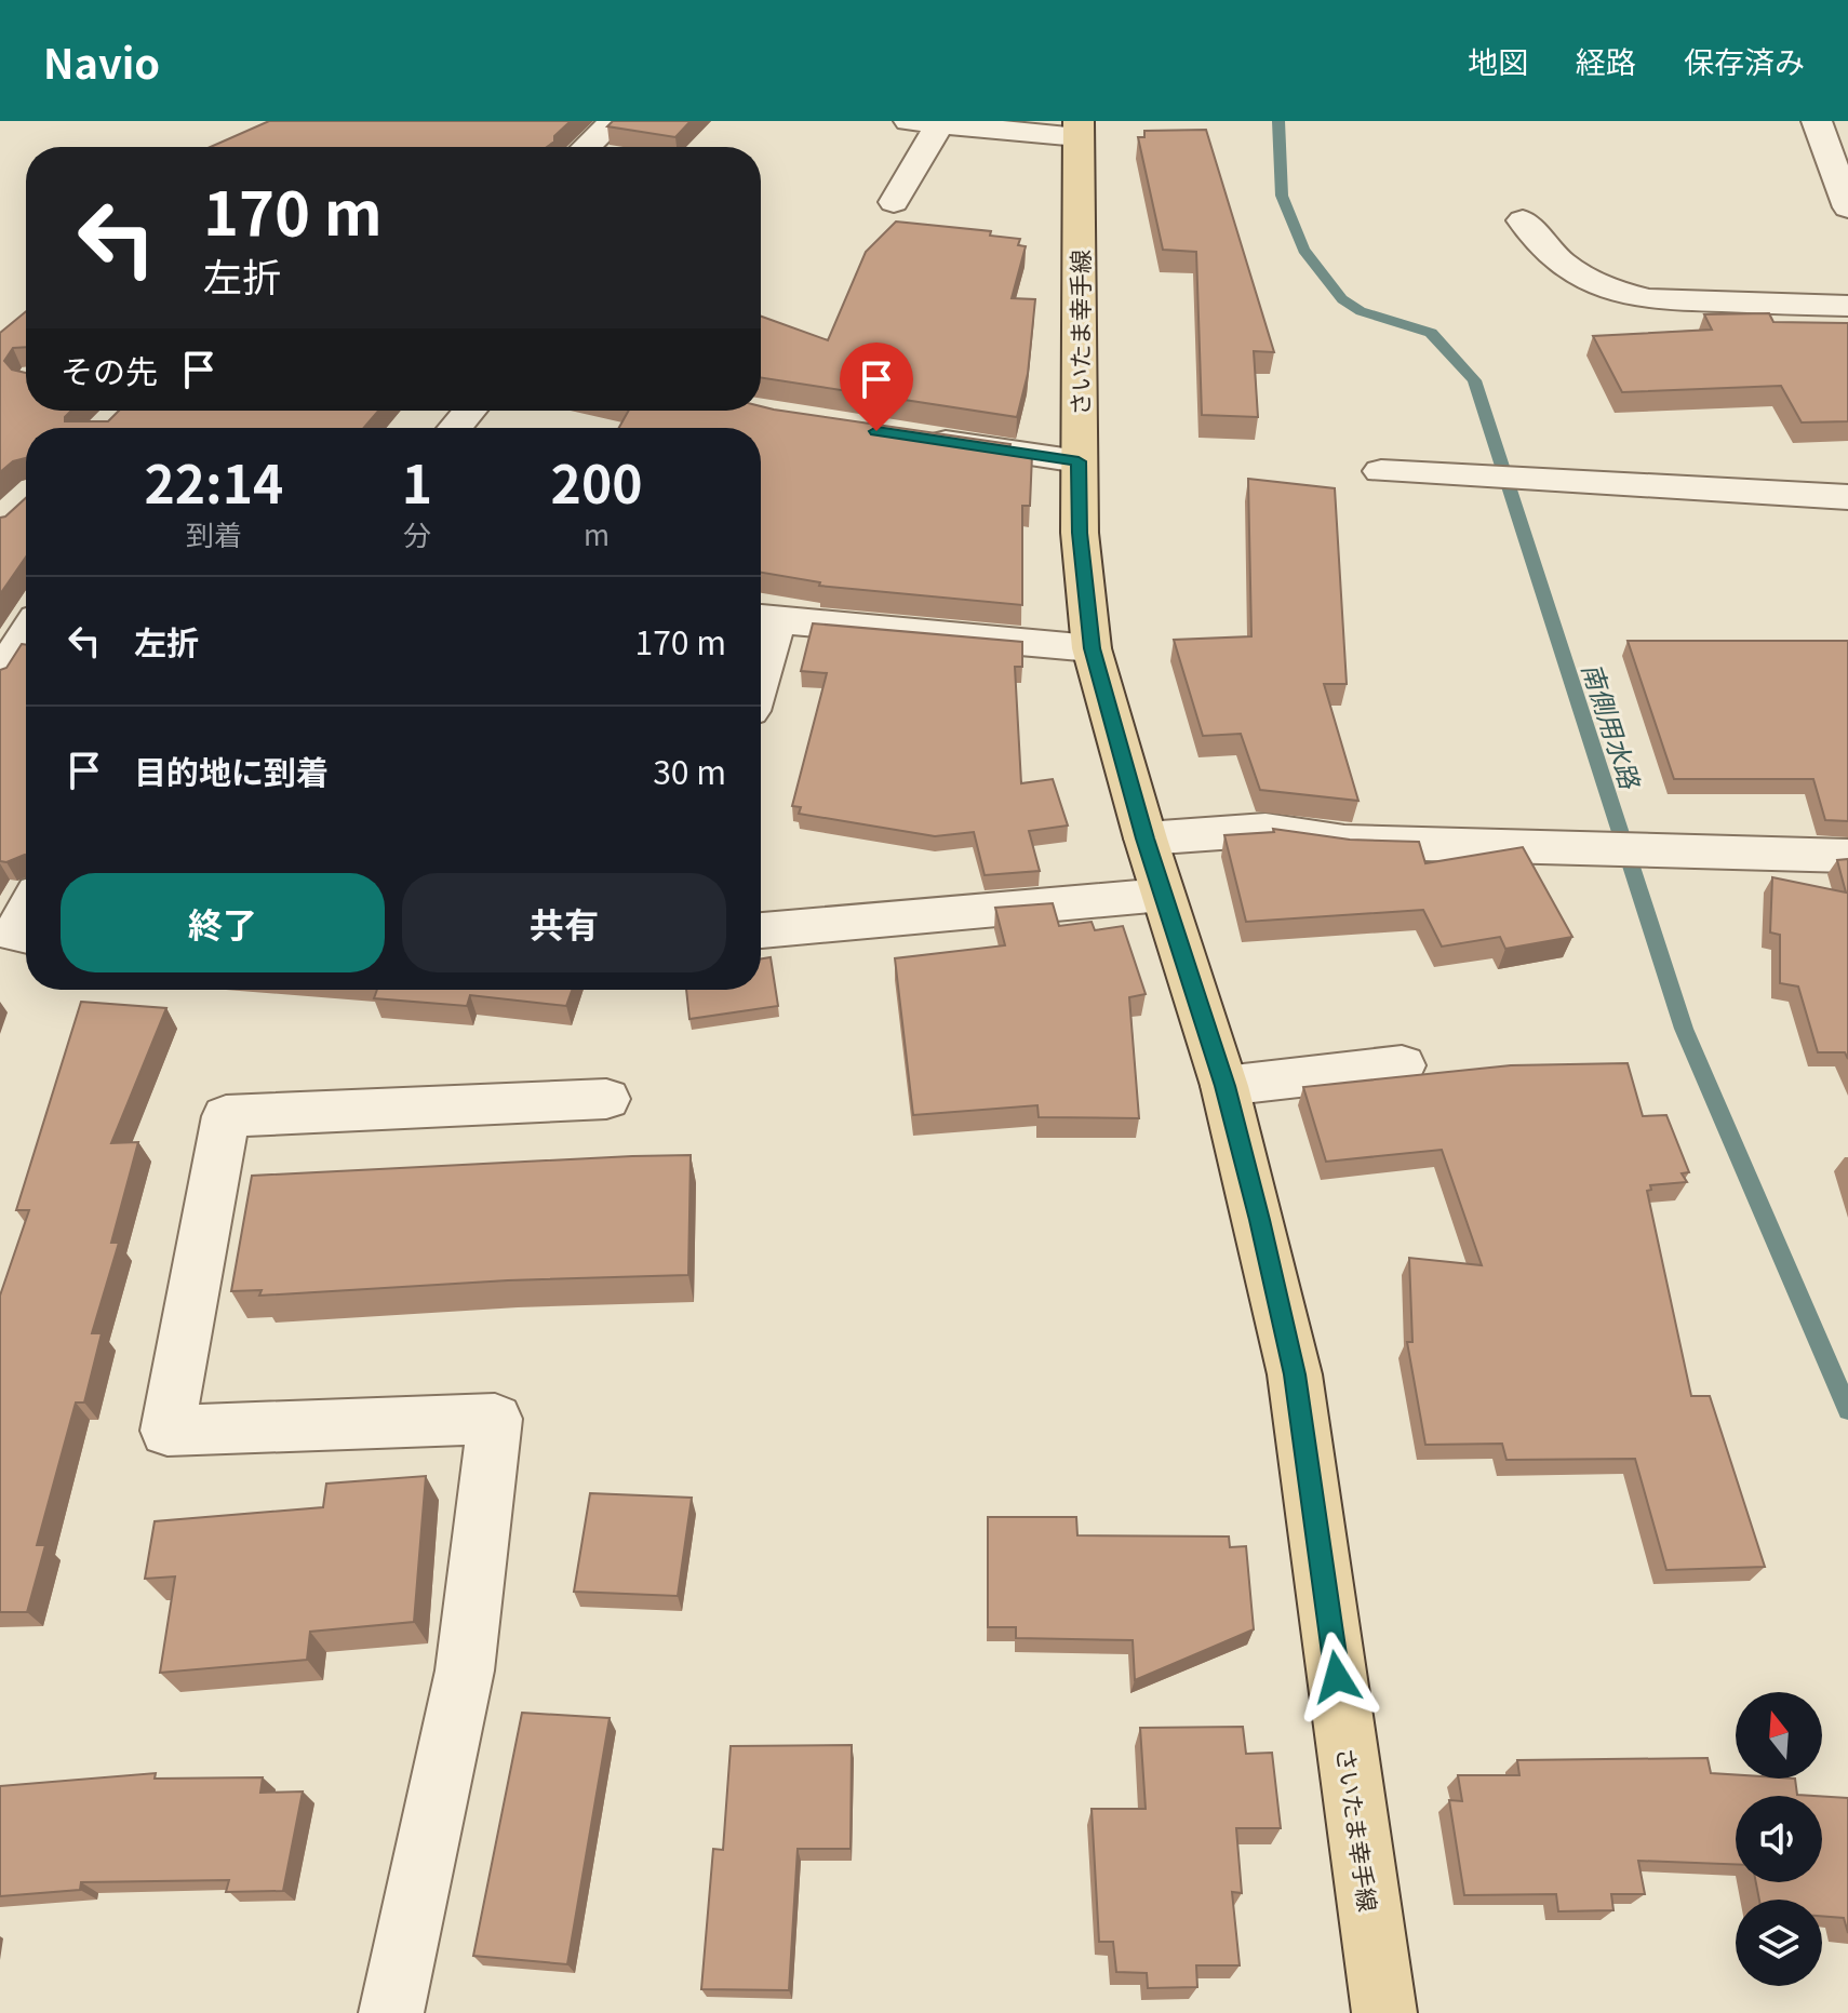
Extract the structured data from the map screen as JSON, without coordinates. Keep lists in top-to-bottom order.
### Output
{
  "streets": {
    "main road": ["さいたま幸手線"]
  },
  "water": ["南側用水路"],
  "north": "top",
  "page": {
    "header": "Navio",
    "nav": ["地図", "経路", "保存済み"],
    "turn": ["170 m", "左折"],
    "then": "その先",
    "eta": [
      "22:14",
      "到着",
      "1",
      "分",
      "200",
      "m"
    ],
    "list": [
      {
        "name": "左折",
        "value": "170 m"
      },
      {
        "name": "目的地に到着",
        "value": "30 m"
      }
    ],
    "buttons": ["終了", "共有"]
  }
}
